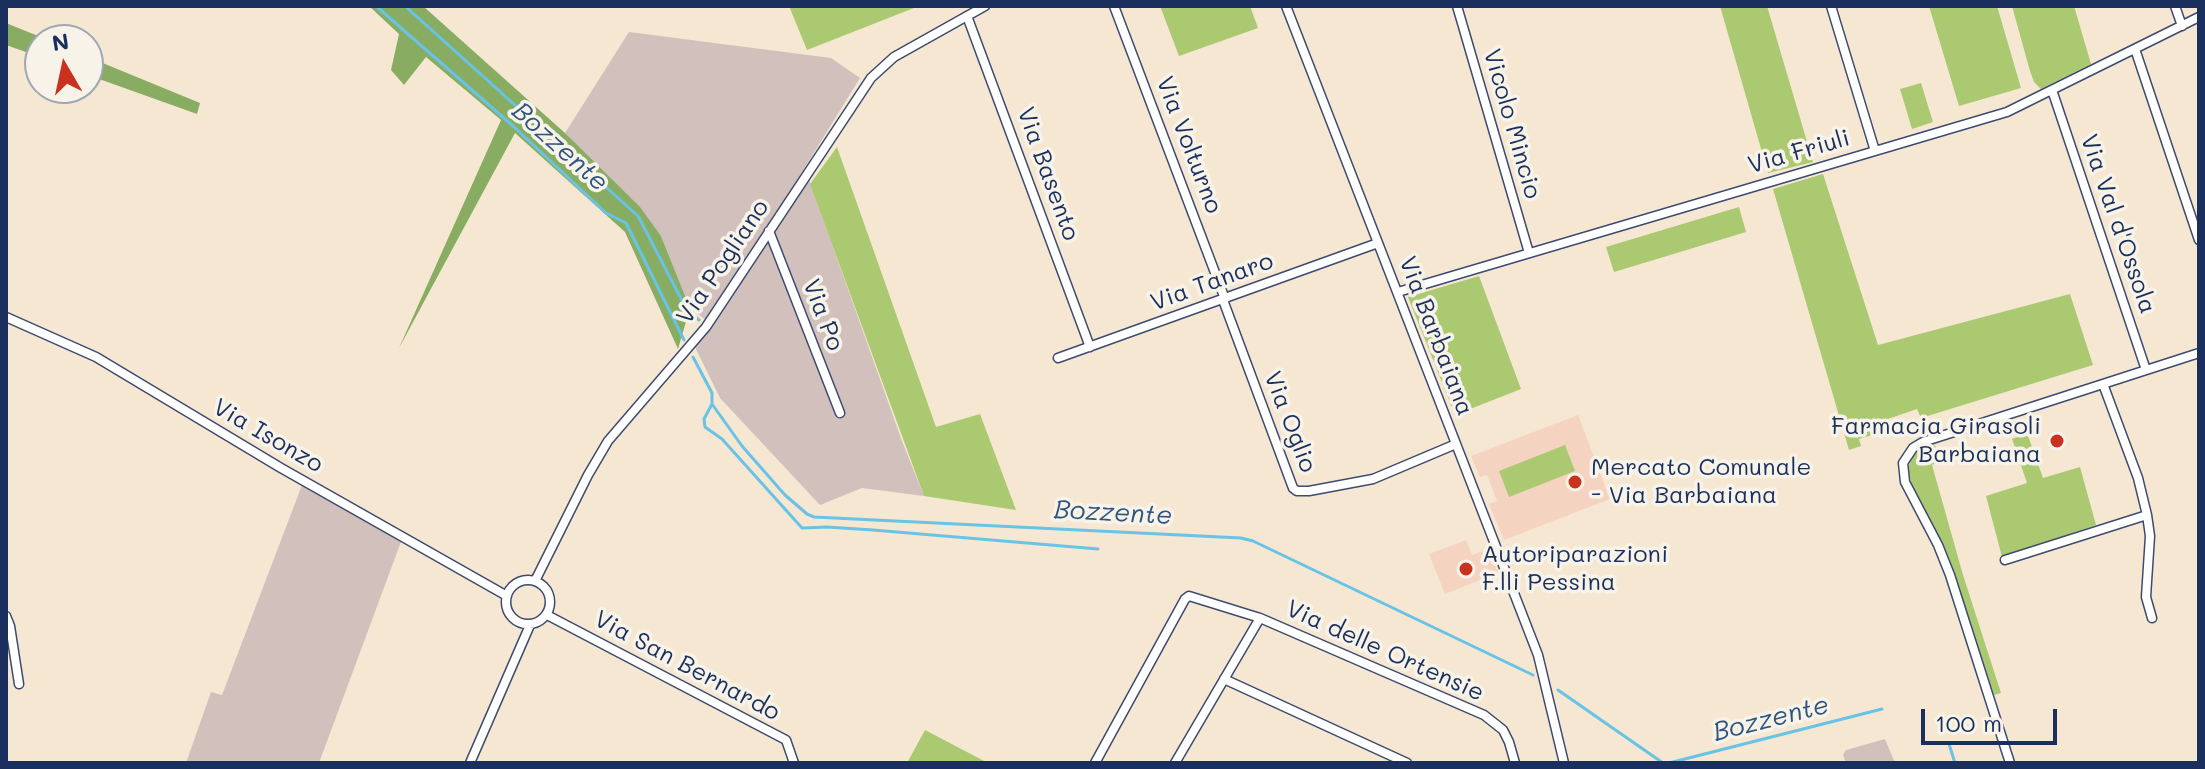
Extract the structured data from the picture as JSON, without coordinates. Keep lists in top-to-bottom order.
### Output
{
  "streets": {
    "street": [
      "Vicolo Mincio",
      "Via Volturno",
      "Via Friuli",
      "Via Basento",
      "Via Val d'Ossola",
      "Via Pogliano",
      "Via Tanaro",
      "Via Po",
      "Via Barbaiana",
      "Via Oglio",
      "Via Isonzo",
      "Via delle Ortensie",
      "Via San Bernardo"
    ]
  },
  "crossings": [
    ["Vicolo Mincio", "Via Friuli"],
    ["Via Volturno", "Via Tanaro"],
    ["Via Volturno", "Via Oglio"],
    ["Via Friuli", "Via Val d'Ossola"],
    ["Via Friuli", "Via Barbaiana"],
    ["Via Basento", "Via Pogliano"],
    ["Via Basento", "Via Tanaro"],
    ["Via Pogliano", "Via Po"],
    ["Via Pogliano", "Via Isonzo"],
    ["Via Pogliano", "Via San Bernardo"],
    ["Via Tanaro", "Via Barbaiana"],
    ["Via Tanaro", "Via Oglio"],
    ["Via Barbaiana", "Via Oglio"],
    ["Via Isonzo", "Via San Bernardo"]
  ],
  "water": ["Bozzente"],
  "places": ["Farmacia Girasoli Barbaiana", "Mercato Comunale - Via Barbaiana", "Autoriparazioni F.lli Pessina"],
  "scale_bar": "100 m",
  "north": "top"
}
